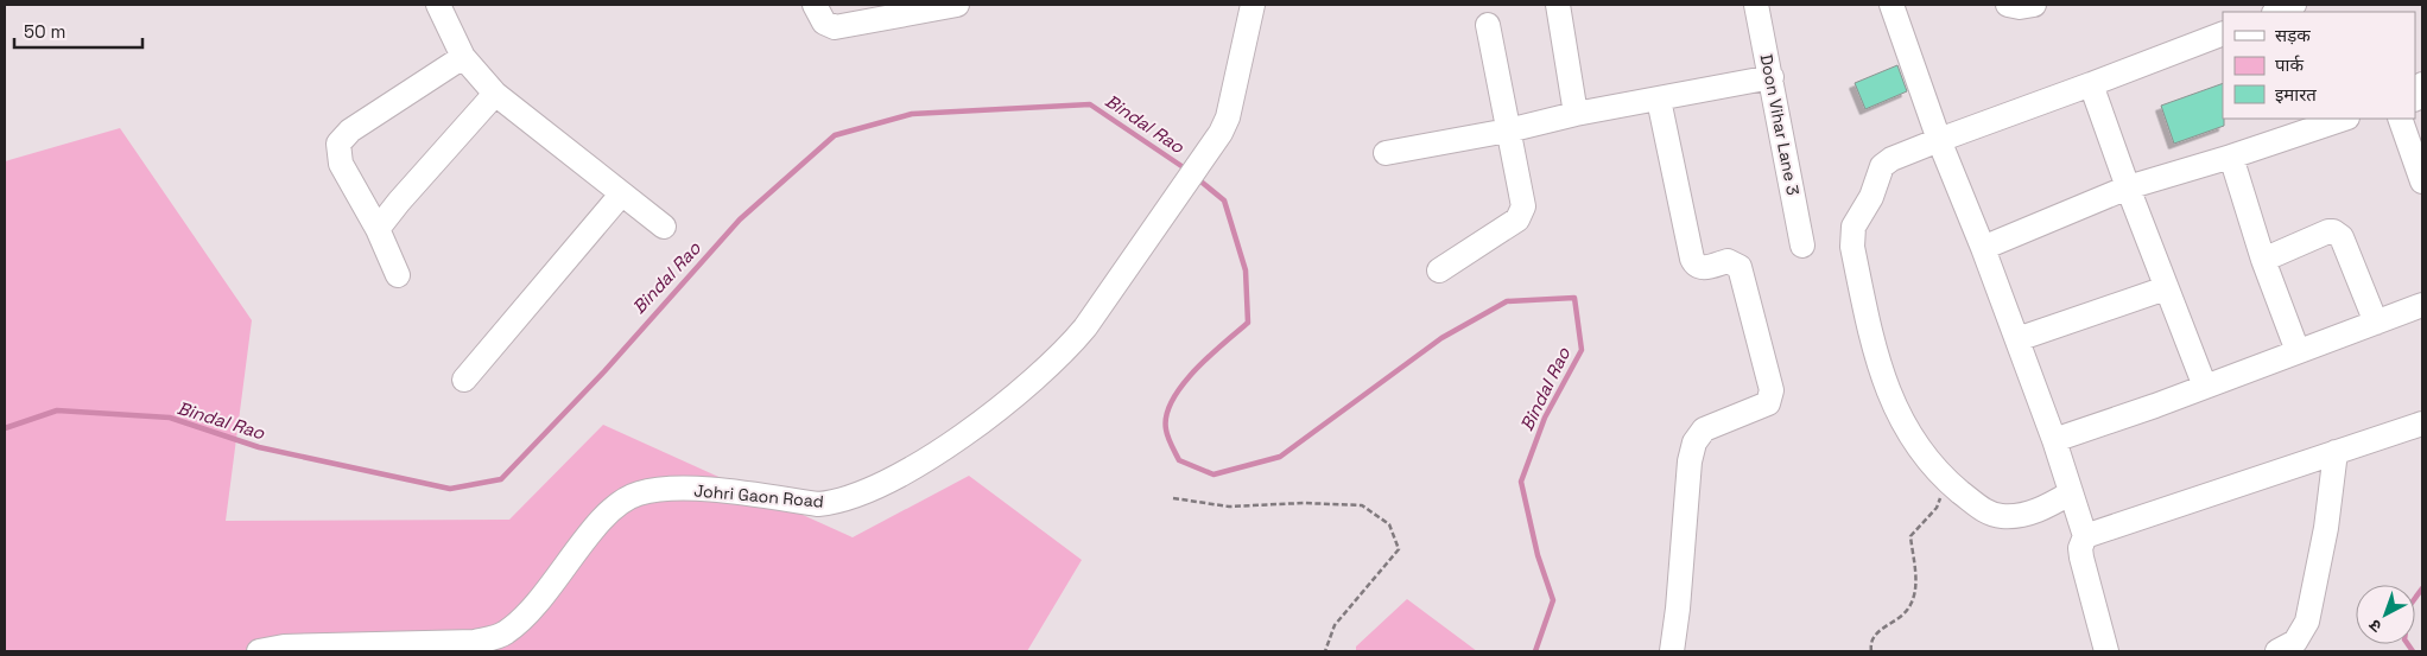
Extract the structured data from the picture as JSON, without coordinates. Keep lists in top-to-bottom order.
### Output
{
  "streets": {
    "street": ["Doon Vihar Lane 3", "Johri Gaon Road"]
  },
  "water": ["Bindal Rao"],
  "legend": ["सड़क", "पार्क", "इमारत"],
  "scale_bar": "50 m",
  "north": "bottom left"
}
